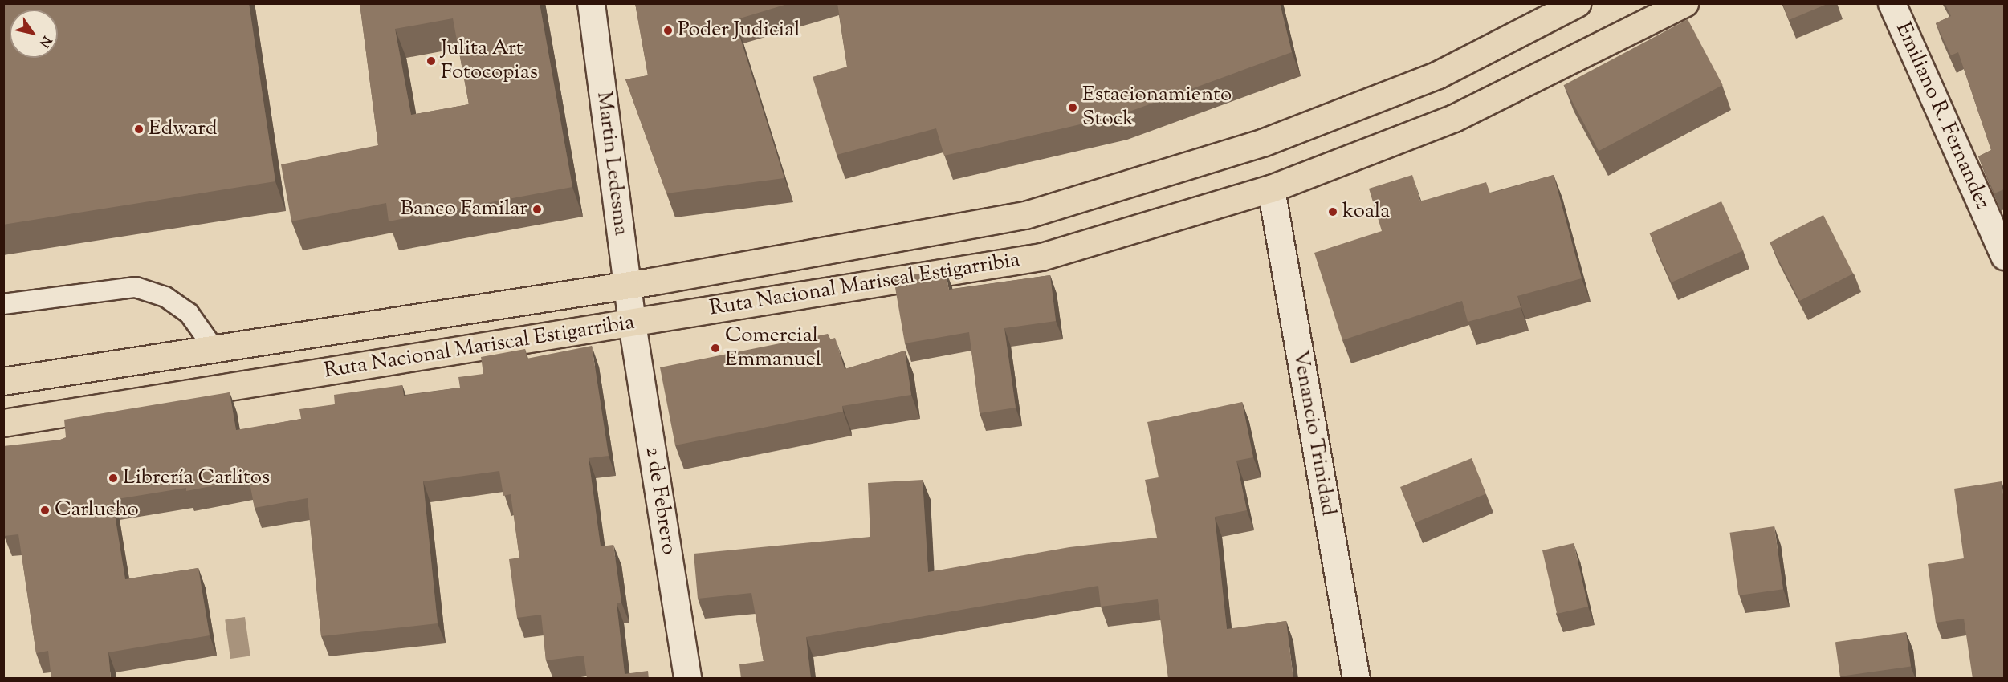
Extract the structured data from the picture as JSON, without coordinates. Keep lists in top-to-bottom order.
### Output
{
  "streets": {
    "highway": ["Ruta Nacional Mariscal Estigarribia"],
    "street": [
      "Emiliano R. Fernandez",
      "Martin Ledesma",
      "Venancio Trinidad",
      "2 de Febrero"
    ]
  },
  "crossings": [
    ["Martin Ledesma", "Ruta Nacional Mariscal Estigarribia"],
    ["Martin Ledesma", "2 de Febrero"],
    ["Ruta Nacional Mariscal Estigarribia", "Venancio Trinidad"],
    ["Ruta Nacional Mariscal Estigarribia", "2 de Febrero"]
  ],
  "places": [
    "Poder Judicial",
    "Julita Art Fotocopias",
    "Estacionamiento Stock",
    "Edward",
    "Banco Familar",
    "koala",
    "Comercial Emmanuel",
    "Librería Carlitos",
    "Carlucho"
  ],
  "north": "bottom right"
}
